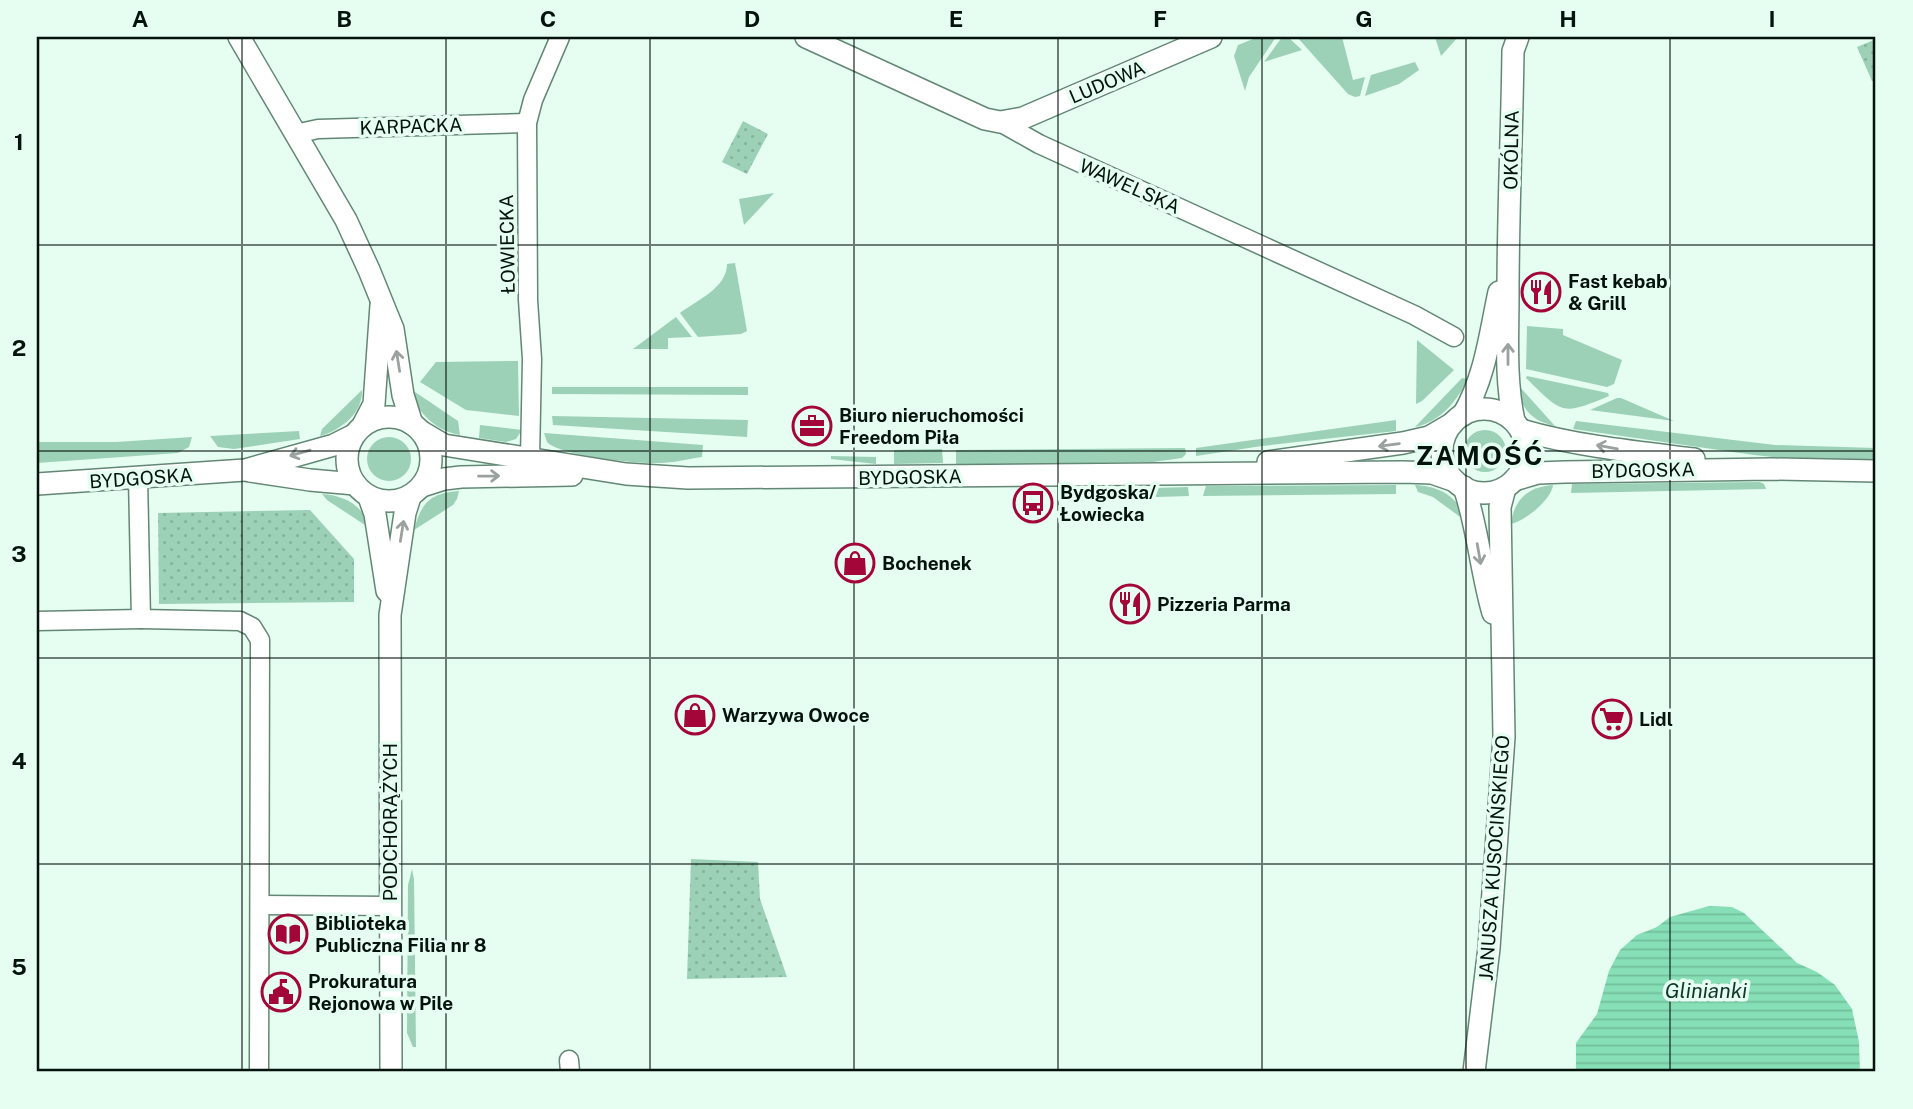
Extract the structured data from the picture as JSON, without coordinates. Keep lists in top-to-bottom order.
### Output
{
  "streets": {
    "street": [
      "LUDOWA",
      "KARPACKA",
      "OKÓLNA",
      "WAWELSKA",
      "ŁOWIECKA",
      "BYDGOSKA",
      "PODCHORĄŻYCH",
      "JANUSZA KUSOCIŃSKIEGO"
    ]
  },
  "crossings": [
    ["LUDOWA", "WAWELSKA"],
    ["KARPACKA", "ŁOWIECKA"],
    ["OKÓLNA", "BYDGOSKA"],
    ["OKÓLNA", "JANUSZA KUSOCIŃSKIEGO"],
    ["ŁOWIECKA", "BYDGOSKA"],
    ["BYDGOSKA", "PODCHORĄŻYCH"],
    ["BYDGOSKA", "JANUSZA KUSOCIŃSKIEGO"]
  ],
  "districts": ["ZAMOŚĆ"],
  "water": ["Glinianki"],
  "places": {
    "restaurant": ["Fast kebab & Grill", "Pizzeria Parma"],
    "office": ["Biuro nieruchomości Freedom Piła"],
    "bus stop": ["Bydgoska/ Łowiecka"],
    "shop": ["Bochenek", "Warzywa Owoce"],
    "supermarket": ["Lidl"],
    "library": ["Biblioteka Publiczna Filia nr 8"],
    "public building": ["Prokuratura Rejonowa w Pile"]
  },
  "grid": {
    "columns": [
      "A",
      "B",
      "C",
      "D",
      "E",
      "F",
      "G",
      "H",
      "I"
    ],
    "rows": [
      "1",
      "2",
      "3",
      "4",
      "5"
    ]
  }
}
